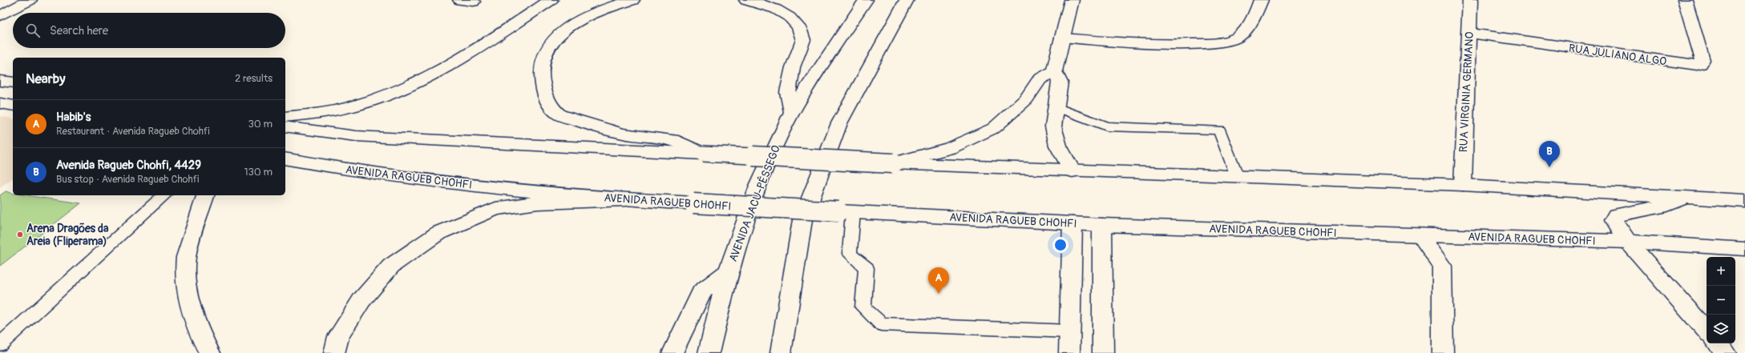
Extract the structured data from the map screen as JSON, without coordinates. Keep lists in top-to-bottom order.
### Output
{
  "streets": {
    "main road": [
      "RUA JULIANO ALGO",
      "RUA VIRGINIA GERMANO",
      "AVENIDA RAGUEB CHOHFI",
      "AVENIDA JACU-PÊSSEGO"
    ]
  },
  "crossings": [
    ["RUA JULIANO ALGO", "RUA VIRGINIA GERMANO"]
  ],
  "places": ["Arena Dragões da Areia (Fliperama)"],
  "page": {
    "search": "Search here",
    "heading": ["Nearby", "2 results"],
    "list": [
      {
        "mark": "A",
        "name": "Habib's",
        "note": "Restaurant · Avenida Ragueb Chohfi",
        "value": "30 m"
      },
      {
        "mark": "B",
        "name": "Avenida Ragueb Chohfi, 4429",
        "note": "Bus stop · Avenida Ragueb Chohfi",
        "value": "130 m"
      }
    ],
    "pins": ["B", "A"],
    "map_buttons": ["+", "−"]
  }
}
